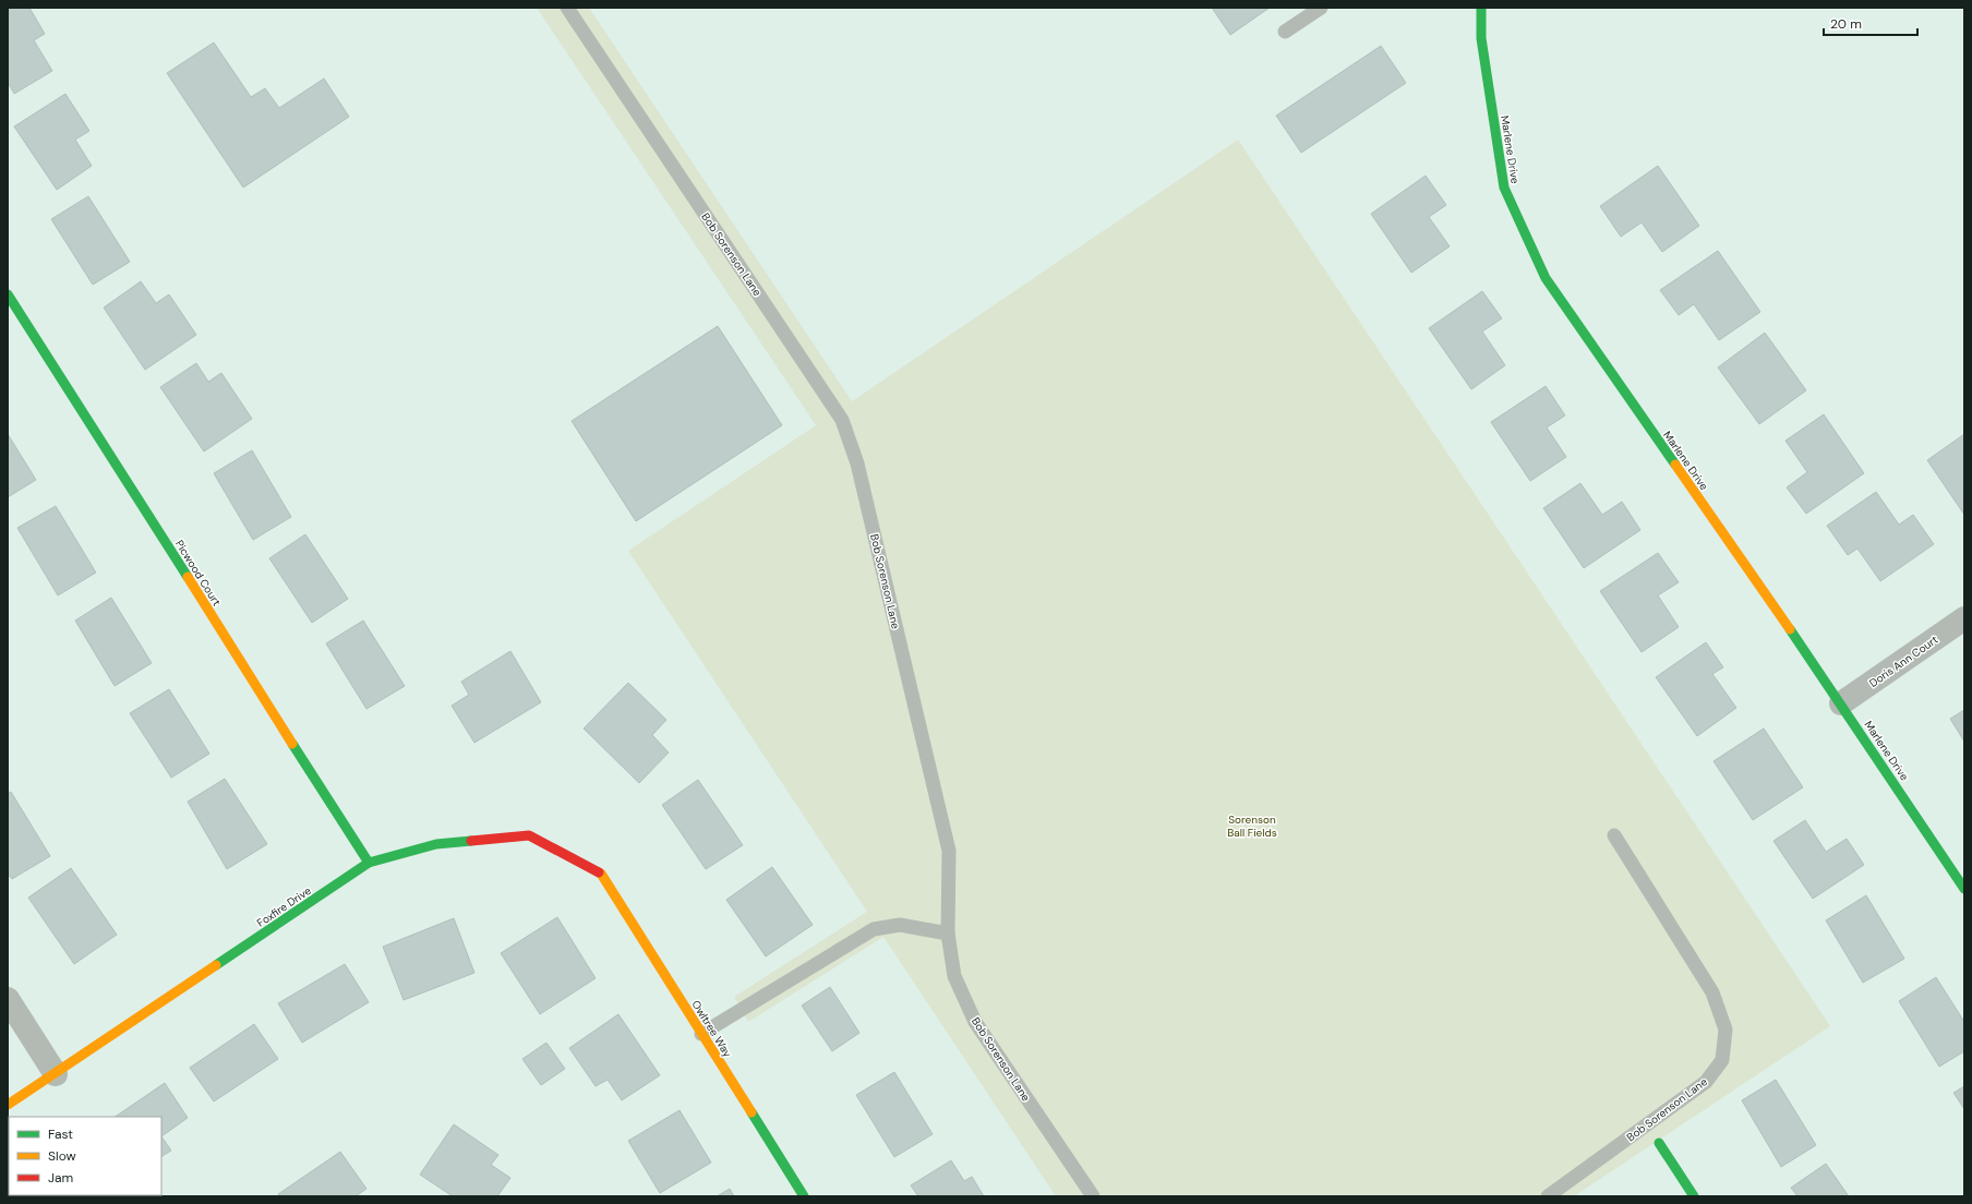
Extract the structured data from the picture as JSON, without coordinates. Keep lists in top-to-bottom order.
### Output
{
  "streets": {
    "street": [
      "Marlene Drive",
      "Picwood Court",
      "Doris Ann Court",
      "Foxfire Drive",
      "Owltree Way"
    ],
    "lane": ["Bob Sorenson Lane"]
  },
  "crossings": [
    ["Marlene Drive", "Doris Ann Court"],
    ["Picwood Court", "Foxfire Drive"],
    ["Foxfire Drive", "Owltree Way"]
  ],
  "parks": ["Sorenson Ball Fields"],
  "legend": ["Fast", "Slow", "Jam"],
  "scale_bar": "20 m"
}
